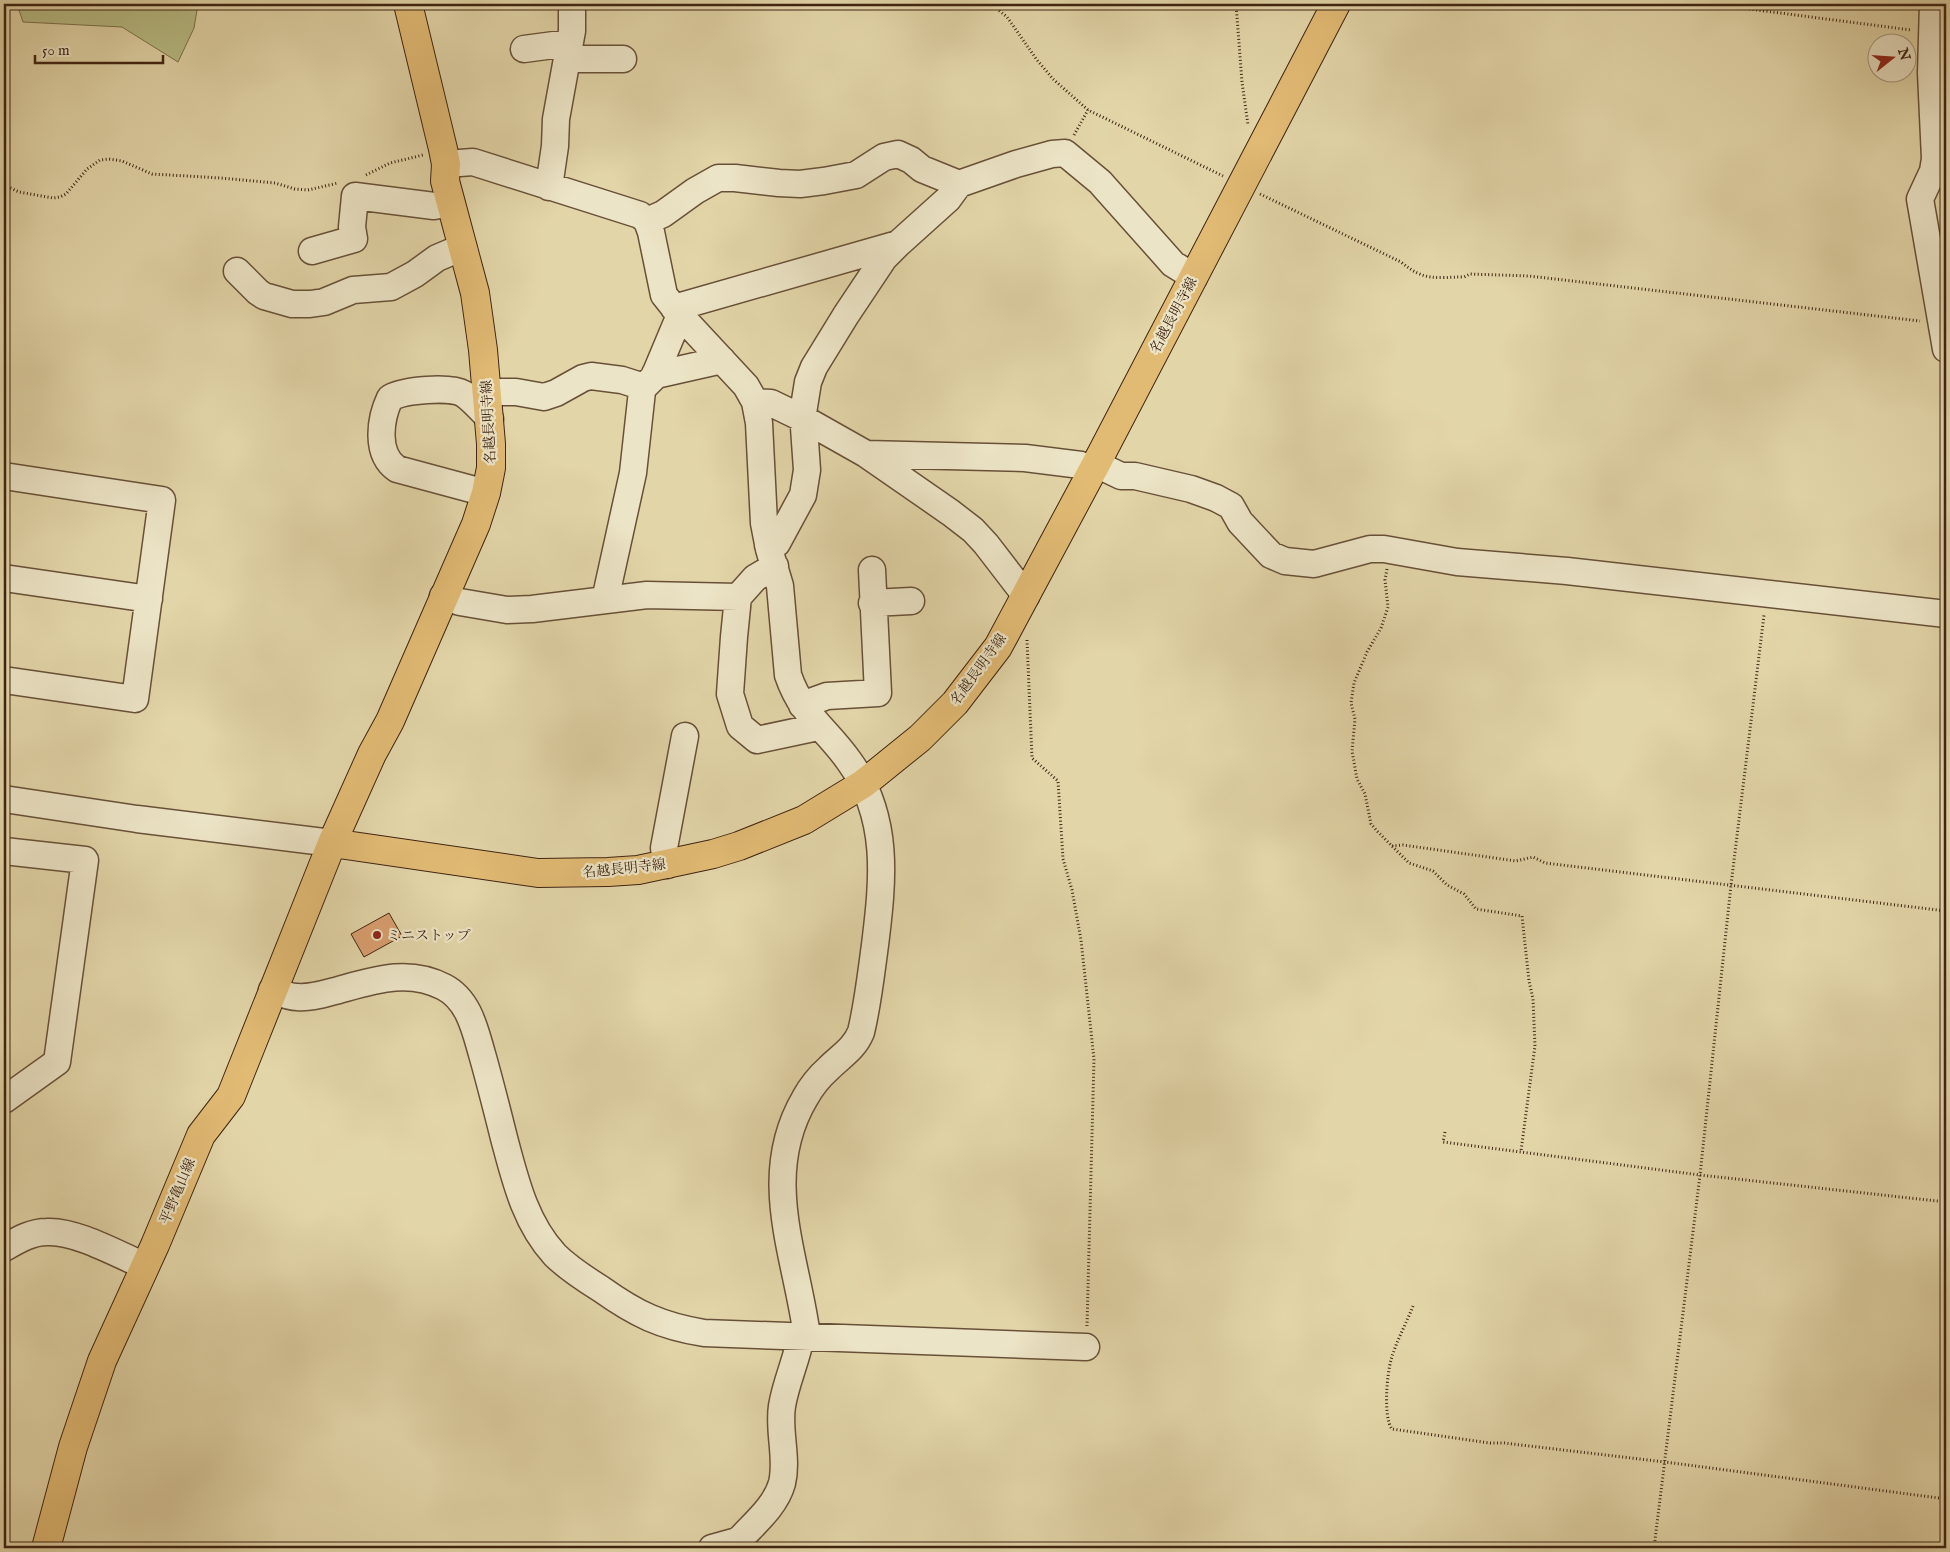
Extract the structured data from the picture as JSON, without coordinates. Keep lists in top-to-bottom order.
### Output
{
  "streets": {
    "main road": ["名越長明寺線", "平野亀山線"]
  },
  "crossings": [
    ["名越長明寺線", "平野亀山線"]
  ],
  "places": ["ミニストップ"],
  "scale_bar": "50 m",
  "north": "right"
}
